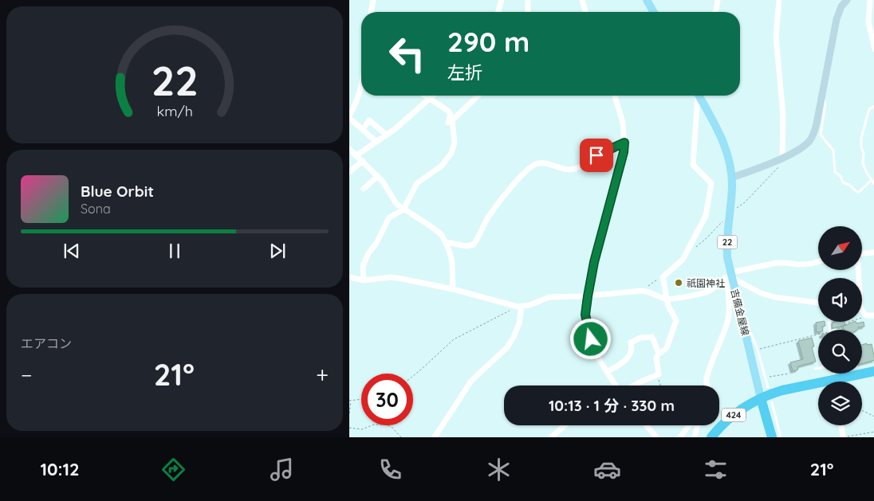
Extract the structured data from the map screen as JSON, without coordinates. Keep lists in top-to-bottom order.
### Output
{
  "streets": {
    "highway": ["424"],
    "main road": ["22", "吉備金屋線"]
  },
  "crossings": [
    ["吉備金屋線", "424"]
  ],
  "places": ["祇園神社"],
  "north": "top right",
  "page": {
    "turn": ["290 m", "左折"],
    "song": ["Blue Orbit", "Sona"],
    "tile": "エアコン",
    "heat": ["−", "21°", "+"],
    "limit": "30",
    "trip": "10:13 · 1 分 · 330 m",
    "tabs": ["10:12", "21°"],
    "gauge": ["22", "km/h"]
  }
}
